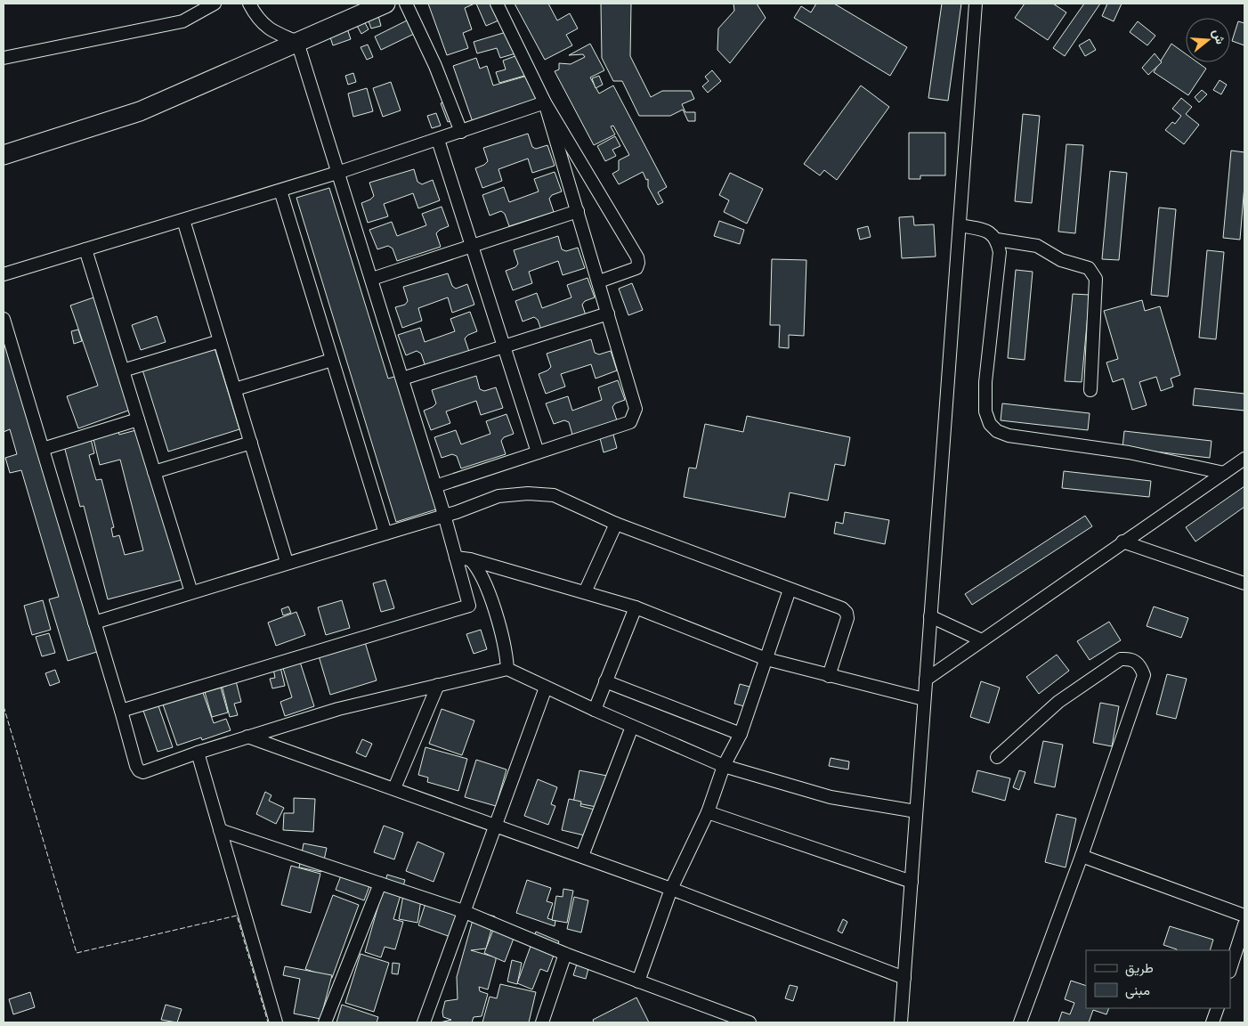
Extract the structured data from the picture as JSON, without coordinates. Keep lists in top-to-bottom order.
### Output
{
  "legend": ["طريق", "مبنى"],
  "north": "right"
}
